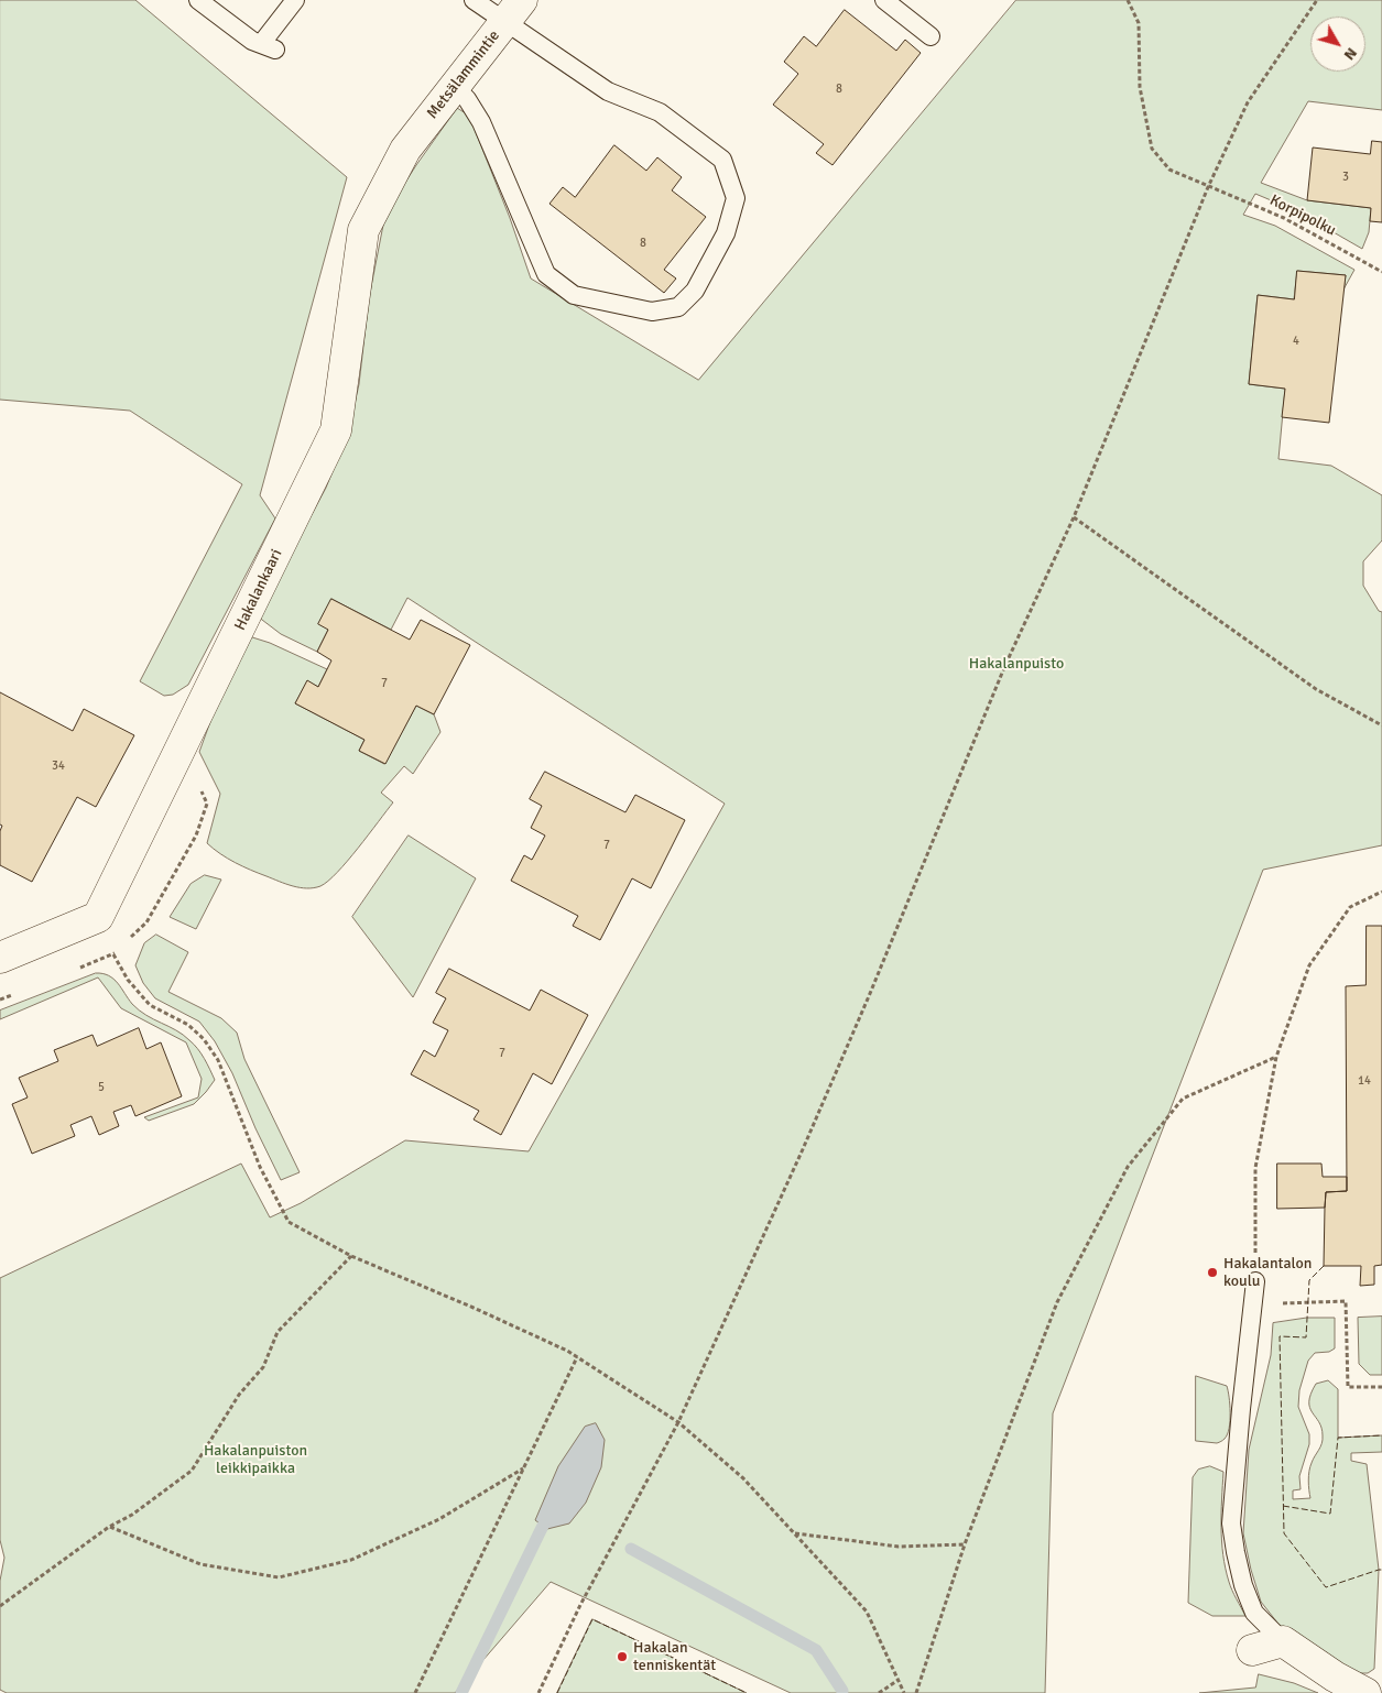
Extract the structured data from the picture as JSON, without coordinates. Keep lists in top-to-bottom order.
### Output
{
  "streets": {
    "street": ["Metsälammintie", "Hakalankaari"],
    "path": ["Korpipolku"]
  },
  "crossings": [
    ["Metsälammintie", "Hakalankaari"]
  ],
  "parks": ["Hakalanpuisto", "Hakalanpuiston leikkipaikka"],
  "places": ["Hakalantalon koulu", "Hakalan tenniskentät"],
  "house_numbers": [
    "8",
    "3",
    "8",
    "4",
    "7",
    "34",
    "7",
    "7",
    "14",
    "5"
  ],
  "north": "bottom right"
}
